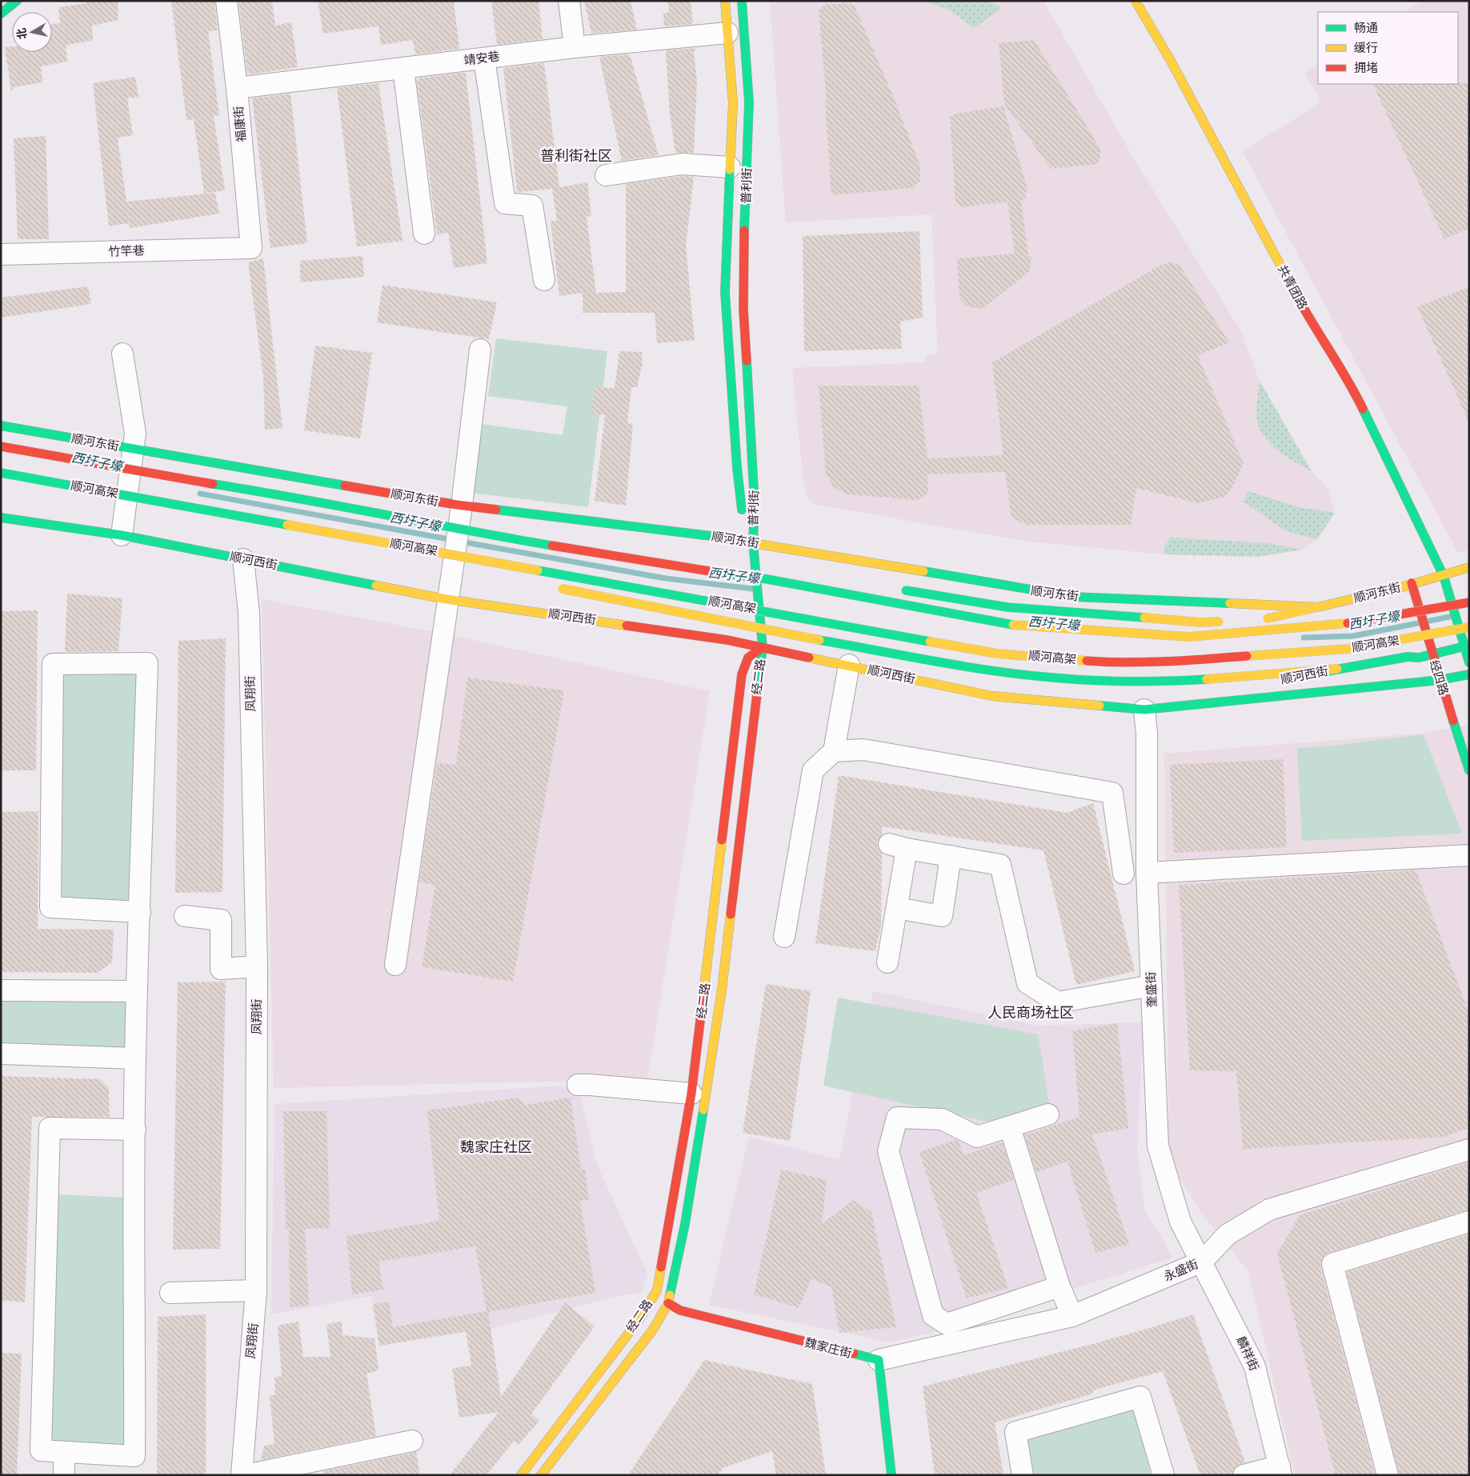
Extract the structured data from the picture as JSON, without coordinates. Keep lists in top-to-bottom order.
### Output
{
  "streets": {
    "main road": [
      "普利街",
      "共青团路",
      "顺河东街",
      "顺河高架",
      "顺河西街",
      "经二路",
      "经四路",
      "魏家庄街"
    ],
    "street": [
      "靖安巷",
      "福康街",
      "竹竿巷",
      "凤翔街",
      "奎盛街",
      "永盛街",
      "麟祥街"
    ]
  },
  "crossings": [
    ["靖安巷", "福康街"],
    ["靖安巷", "普利街"],
    ["福康街", "竹竿巷"],
    ["普利街", "顺河东街"],
    ["共青团路", "顺河东街"],
    ["顺河东街", "经四路"],
    ["顺河西街", "经二路"],
    ["顺河西街", "经四路"],
    ["顺河西街", "凤翔街"],
    ["顺河西街", "奎盛街"],
    ["经二路", "魏家庄街"],
    ["奎盛街", "永盛街"],
    ["奎盛街", "麟祥街"],
    ["永盛街", "魏家庄街"],
    ["永盛街", "麟祥街"]
  ],
  "districts": ["普利街社区", "人民商场社区", "魏家庄社区"],
  "water": ["西圩子壕"],
  "legend": ["畅通", "缓行", "拥堵"],
  "north": "left"
}
